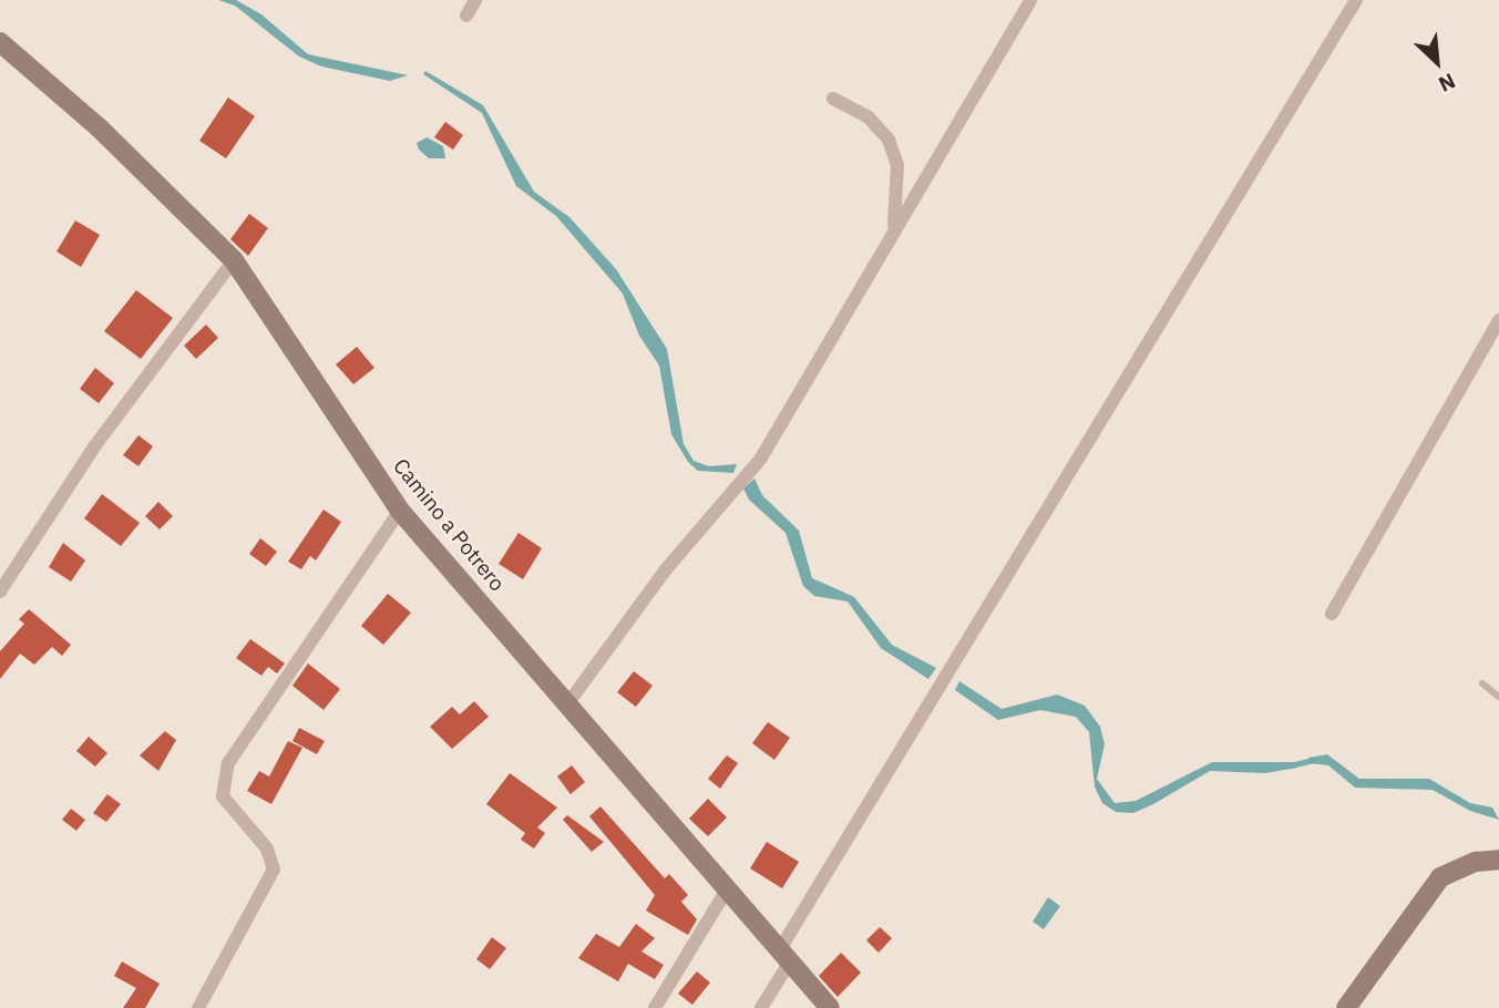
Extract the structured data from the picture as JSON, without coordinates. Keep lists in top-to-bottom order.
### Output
{
  "streets": {
    "street": ["Camino a Potrero"]
  },
  "north": "bottom right"
}
